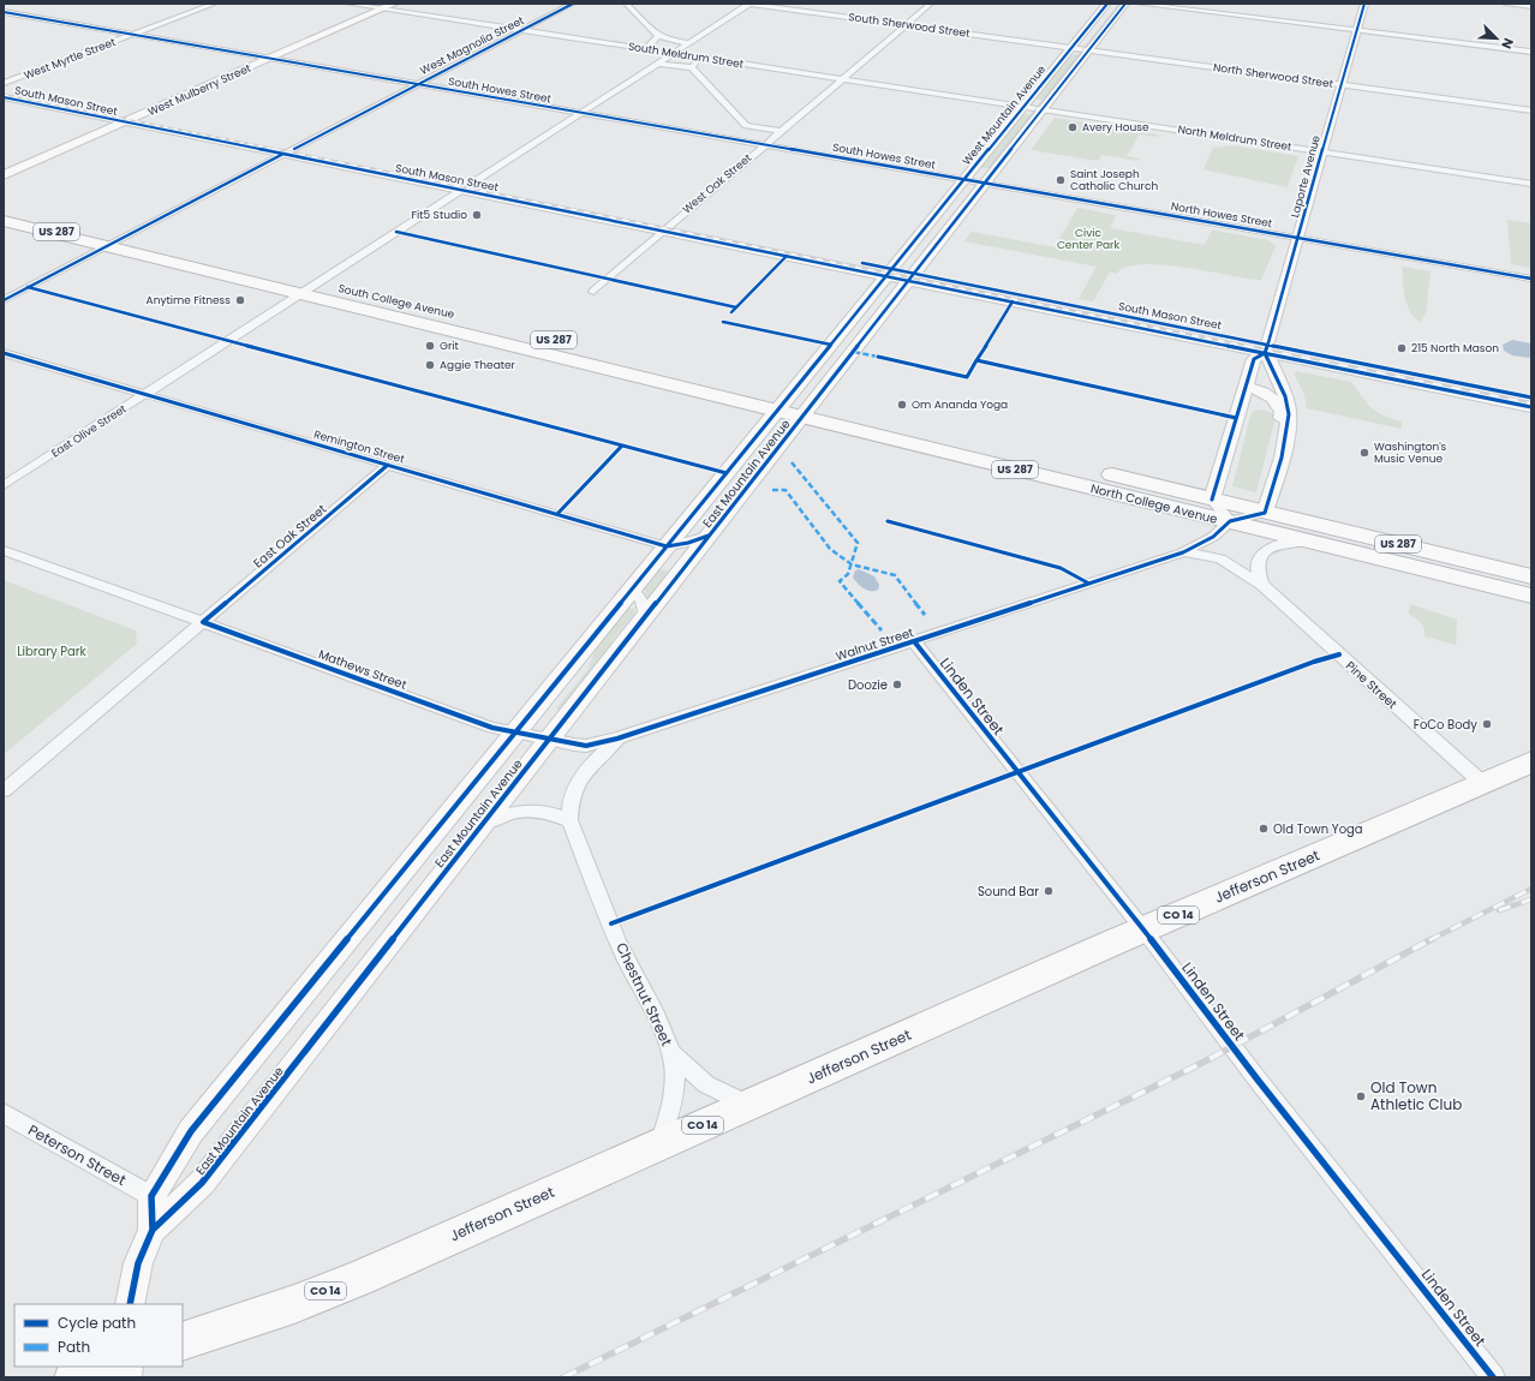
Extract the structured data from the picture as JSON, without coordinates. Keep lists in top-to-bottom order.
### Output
{
  "streets": {
    "highway": [
      "US 287",
      "South College Avenue",
      "North College Avenue",
      "Jefferson Street",
      "CO 14"
    ],
    "main road": ["West Mulberry Street"],
    "street": [
      "South Sherwood Street",
      "West Magnolia Street",
      "South Meldrum Street",
      "West Myrtle Street",
      "North Sherwood Street",
      "South Howes Street",
      "South Mason Street",
      "West Mountain Avenue",
      "North Meldrum Street",
      "Laporte Avenue",
      "West Oak Street",
      "North Howes Street",
      "East Olive Street",
      "Remington Street",
      "East Mountain Avenue",
      "East Oak Street",
      "Walnut Street",
      "Mathews Street",
      "Pine Street",
      "Linden Street",
      "Chestnut Street",
      "Peterson Street"
    ]
  },
  "crossings": [
    ["South Sherwood Street", "North Sherwood Street"],
    ["South Sherwood Street", "West Mountain Avenue"],
    ["South Sherwood Street", "West Oak Street"],
    ["South Sherwood Street", "East Olive Street"],
    ["West Magnolia Street", "South Meldrum Street"],
    ["West Magnolia Street", "South Howes Street"],
    ["West Magnolia Street", "South Mason Street"],
    ["West Magnolia Street", "South College Avenue"],
    ["South Meldrum Street", "West Mulberry Street"],
    ["South Meldrum Street", "West Mountain Avenue"],
    ["South Meldrum Street", "North Meldrum Street"],
    ["South Meldrum Street", "West Oak Street"],
    ["South Meldrum Street", "East Olive Street"],
    ["West Myrtle Street", "South Howes Street"],
    ["North Sherwood Street", "West Mountain Avenue"],
    ["North Sherwood Street", "Laporte Avenue"],
    ["West Mulberry Street", "South Howes Street"],
    ["West Mulberry Street", "South Mason Street"],
    ["South Howes Street", "West Mountain Avenue"],
    ["South Howes Street", "West Oak Street"],
    ["South Howes Street", "North Howes Street"],
    ["South Howes Street", "East Olive Street"],
    ["South Mason Street", "West Mountain Avenue"],
    ["South Mason Street", "Laporte Avenue"],
    ["South Mason Street", "West Oak Street"],
    ["South Mason Street", "East Olive Street"],
    ["West Mountain Avenue", "North Meldrum Street"],
    ["West Mountain Avenue", "North Howes Street"],
    ["West Mountain Avenue", "US 287"],
    ["West Mountain Avenue", "East Mountain Avenue"],
    ["West Mountain Avenue", "North College Avenue"],
    ["North Meldrum Street", "Laporte Avenue"],
    ["Laporte Avenue", "North Howes Street"],
    ["Laporte Avenue", "North College Avenue"],
    ["US 287", "East Mountain Avenue"],
    ["US 287", "North College Avenue"],
    ["South College Avenue", "East Olive Street"],
    ["South College Avenue", "East Mountain Avenue"],
    ["South College Avenue", "North College Avenue"],
    ["East Olive Street", "Remington Street"],
    ["Remington Street", "East Mountain Avenue"],
    ["Remington Street", "East Oak Street"],
    ["East Mountain Avenue", "North College Avenue"],
    ["East Mountain Avenue", "Walnut Street"],
    ["East Mountain Avenue", "Mathews Street"],
    ["East Mountain Avenue", "Peterson Street"],
    ["North College Avenue", "Walnut Street"],
    ["East Oak Street", "Mathews Street"],
    ["Walnut Street", "Mathews Street"],
    ["Walnut Street", "Pine Street"],
    ["Walnut Street", "Linden Street"],
    ["Pine Street", "Jefferson Street"],
    ["Linden Street", "Jefferson Street"],
    ["Jefferson Street", "Chestnut Street"]
  ],
  "parks": ["Civic Center Park", "Library Park"],
  "places": [
    "Avery House",
    "Saint Joseph Catholic Church",
    "Fit5 Studio",
    "Anytime Fitness",
    "Grit",
    "215 North Mason",
    "Aggie Theater",
    "Om Ananda Yoga",
    "Washington's Music Venue",
    "Doozie",
    "FoCo Body",
    "Old Town Yoga",
    "Sound Bar",
    "Old Town Athletic Club"
  ],
  "legend": ["Cycle path", "Path"],
  "north": "bottom right"
}
